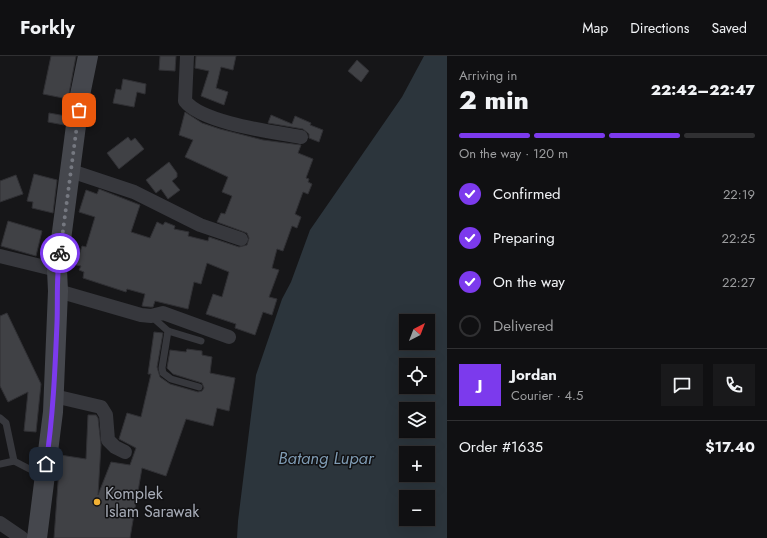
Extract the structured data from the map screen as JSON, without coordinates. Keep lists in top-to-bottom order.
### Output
{
  "water": ["Batang Lupar"],
  "places": ["Komplek Islam Sarawak"],
  "north": "top right",
  "page": {
    "header": "Forkly",
    "nav": ["Map", "Directions", "Saved"],
    "heading": ["2 min", "Arriving in", "22:42–22:47"],
    "panel": [
      "Jordan",
      "Courier · 4.5",
      "Order #1635",
      "$17.40"
    ],
    "bar": "On the way · 120 m",
    "list": [
      ["Confirmed", "22:19"],
      ["Preparing", "22:25"],
      ["On the way", "22:27"],
      "Delivered"
    ],
    "map_buttons": ["+", "−"],
    "round": "J"
  }
}
